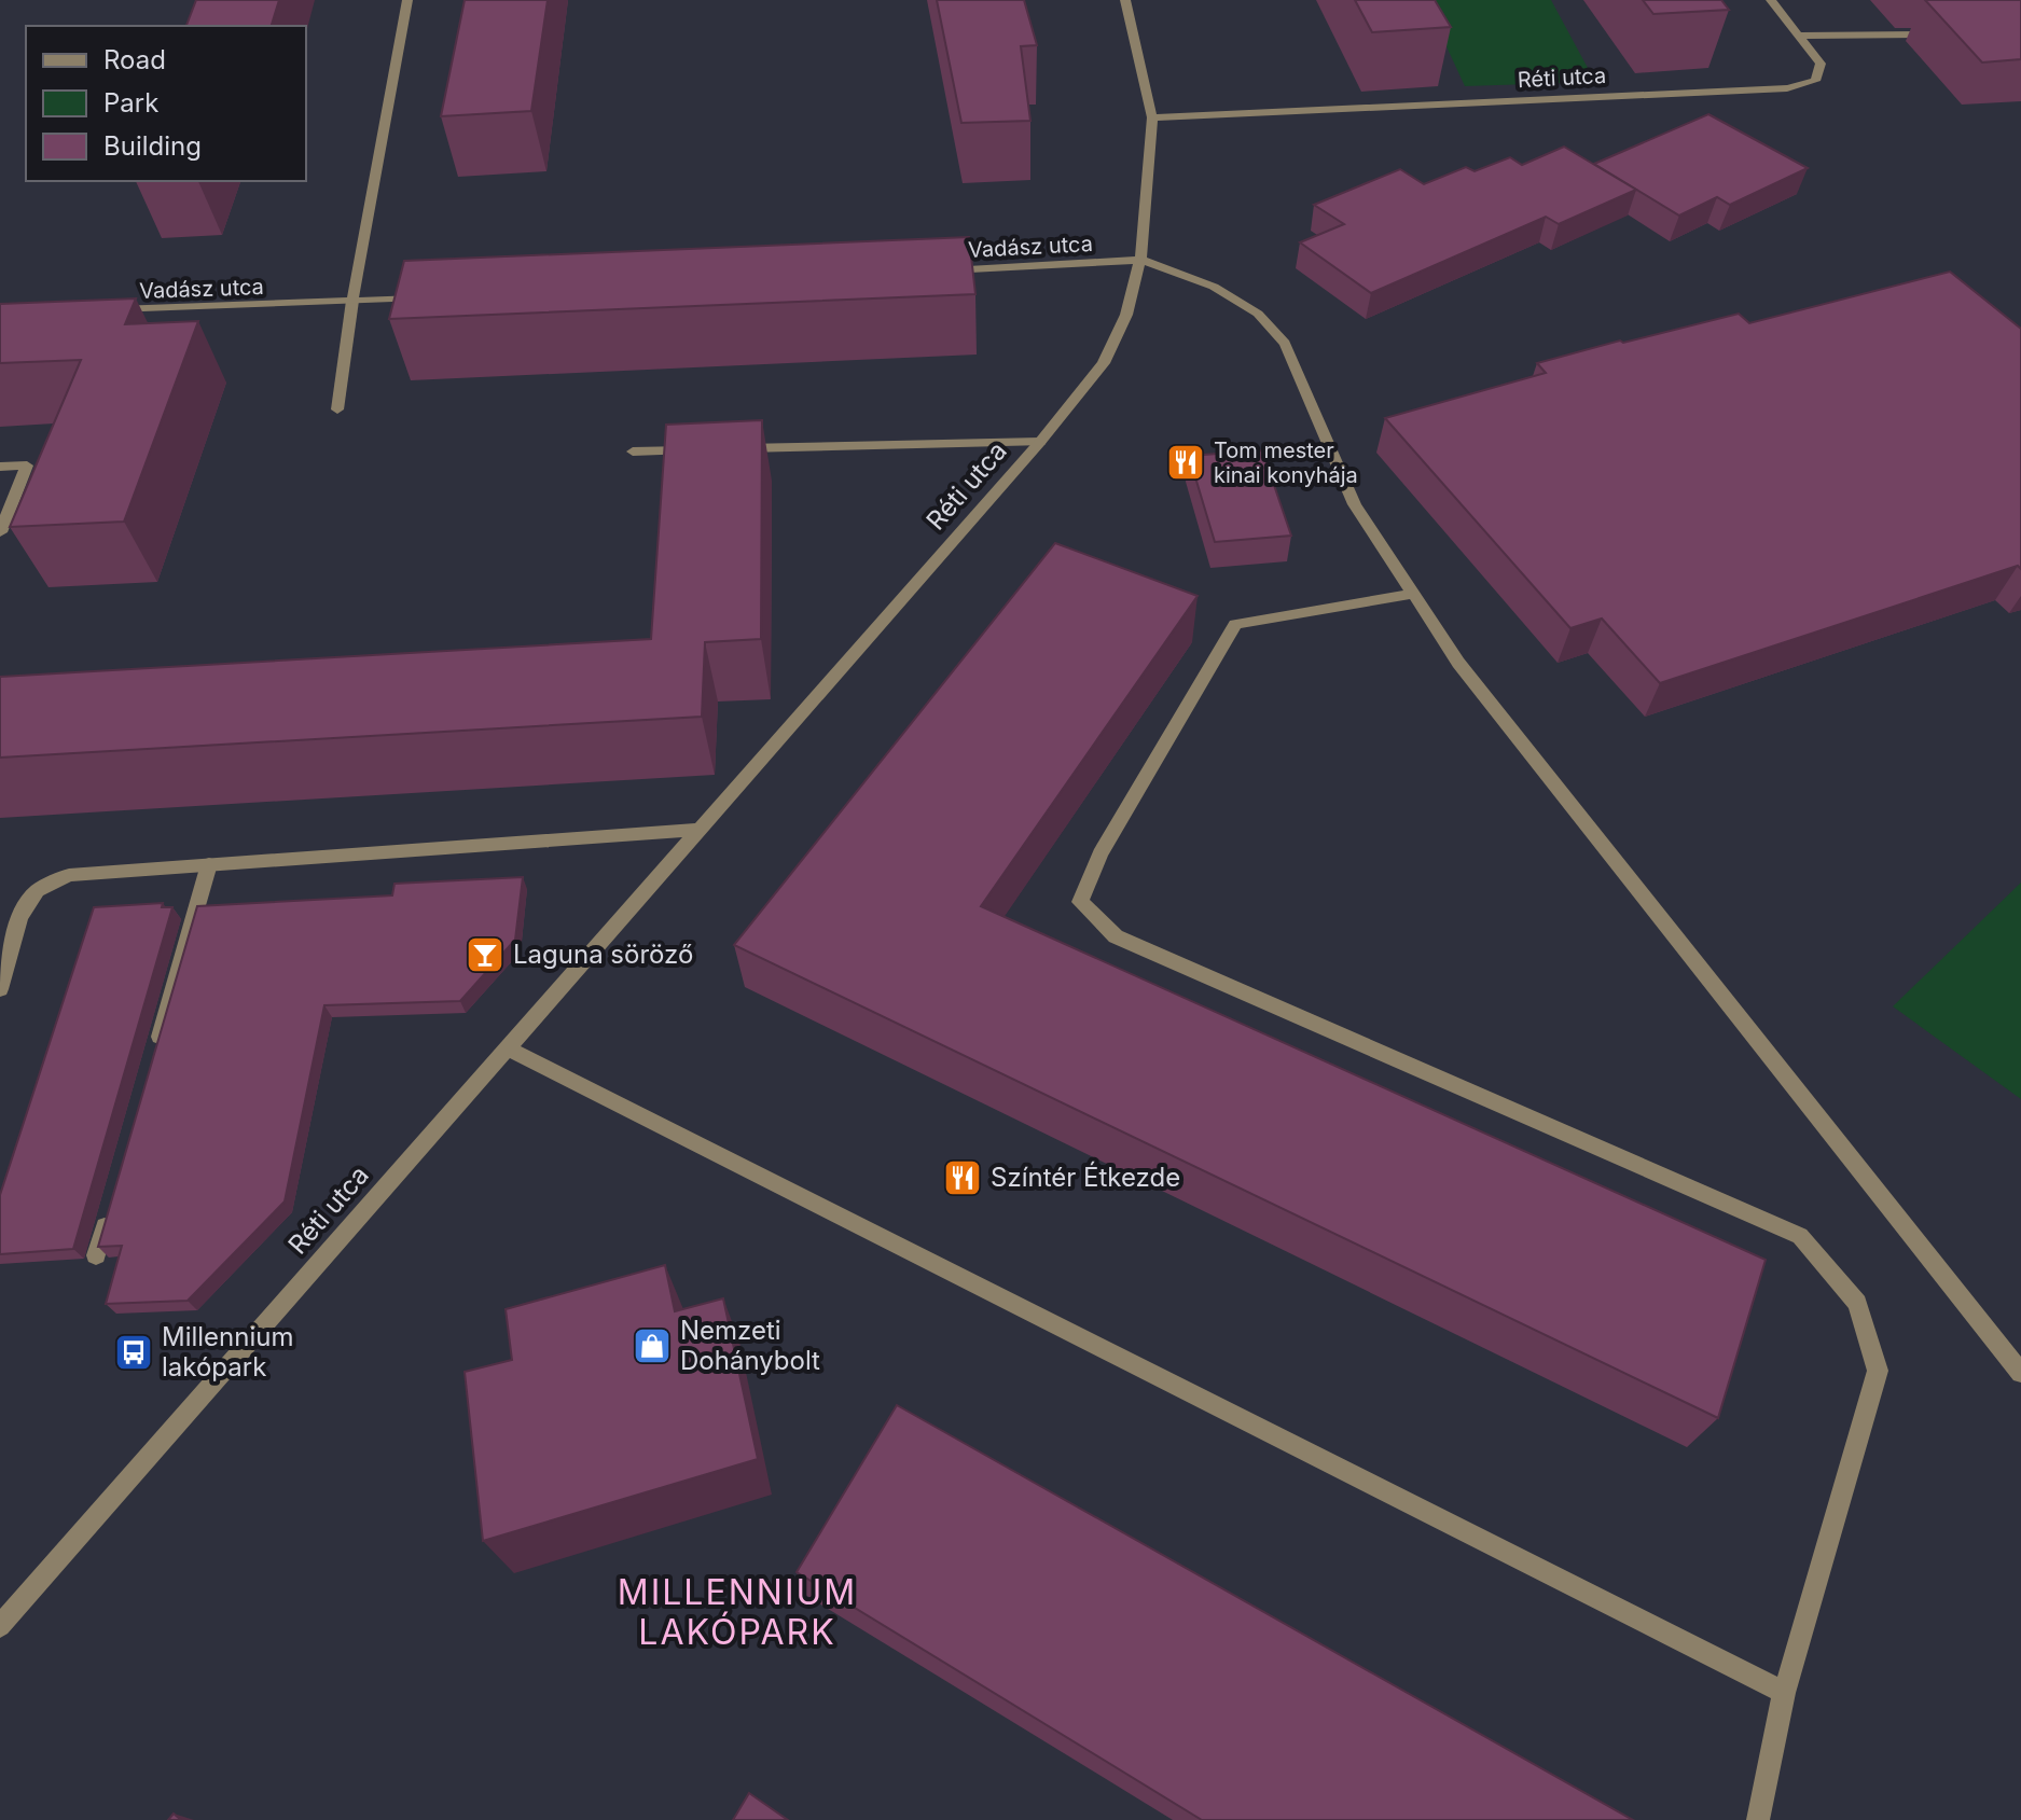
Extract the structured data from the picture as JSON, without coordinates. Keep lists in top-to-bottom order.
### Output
{
  "streets": {
    "street": ["Réti utca", "Vadász utca"]
  },
  "crossings": [
    ["Réti utca", "Vadász utca"]
  ],
  "districts": ["MILLENNIUM LAKÓPARK"],
  "places": {
    "restaurant": ["Tom mester kinai konyhája", "Színtér Étkezde"],
    "bar": ["Laguna söröző"],
    "shop": ["Nemzeti Dohánybolt"],
    "bus stop": ["Millennium lakópark"]
  },
  "legend": ["Road", "Park", "Building"]
}
